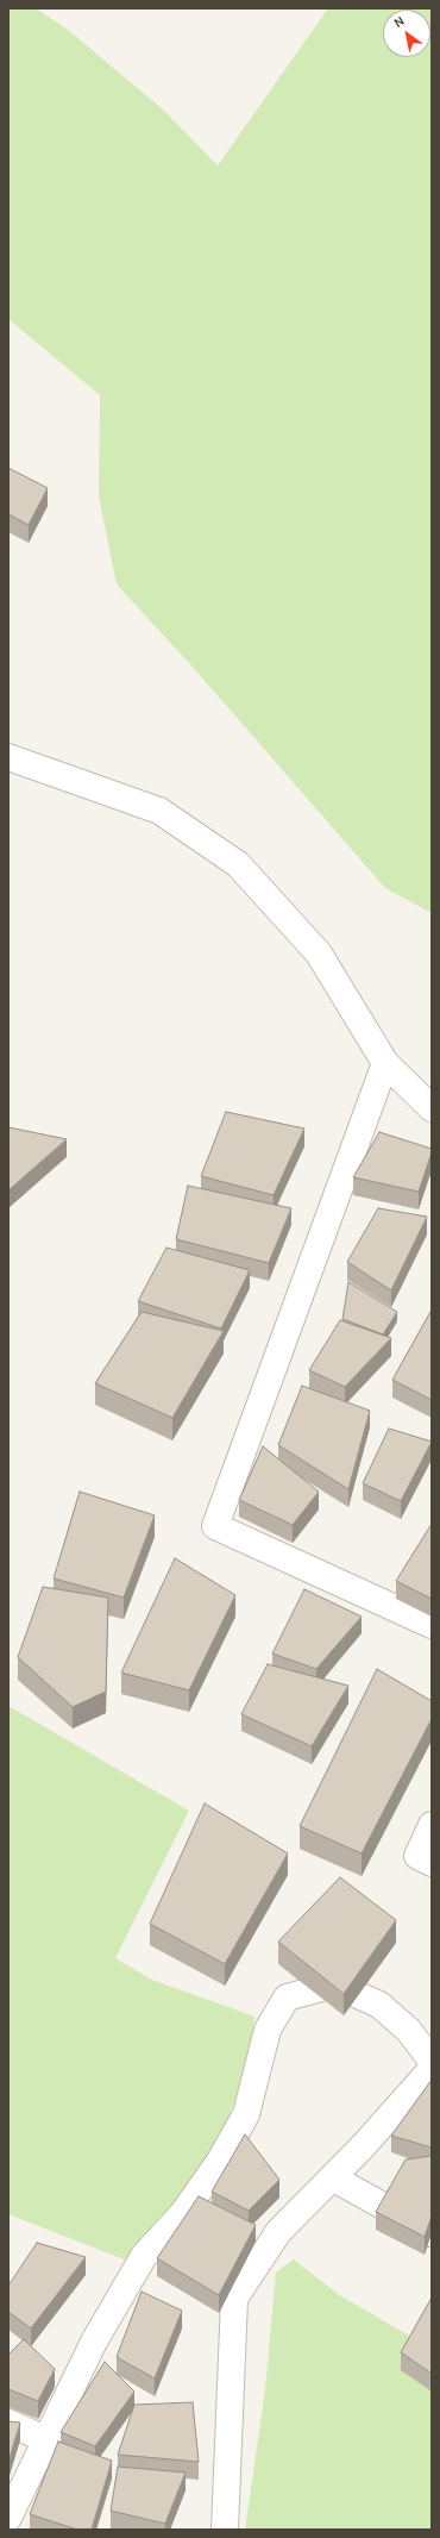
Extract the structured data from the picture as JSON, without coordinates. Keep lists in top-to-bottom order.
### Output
{
  "north": "top left"
}
